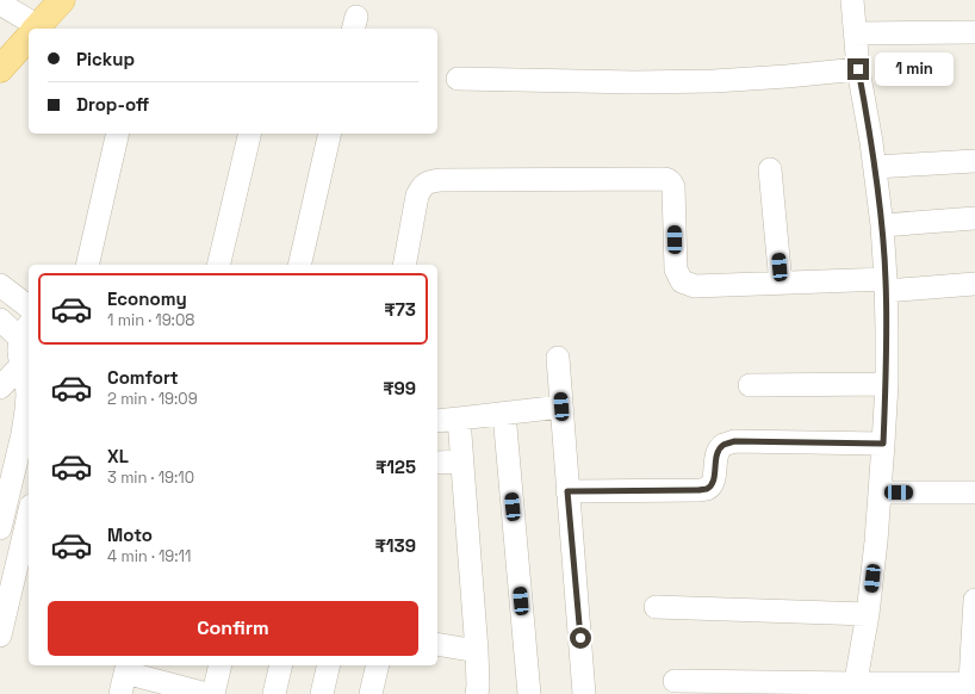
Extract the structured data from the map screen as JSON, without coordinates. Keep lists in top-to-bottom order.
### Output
{
  "page": {
    "banner": ["Pickup", "Drop-off"],
    "bubble": "1 min",
    "list": [
      {
        "name": "Economy",
        "note": "1 min · 19:08",
        "value": "₹73"
      },
      {
        "name": "Comfort",
        "note": "2 min · 19:09",
        "value": "₹99"
      },
      {
        "name": "XL",
        "note": "3 min · 19:10",
        "value": "₹125"
      },
      {
        "name": "Moto",
        "note": "4 min · 19:11",
        "value": "₹139"
      }
    ],
    "buttons": "Confirm"
  }
}
